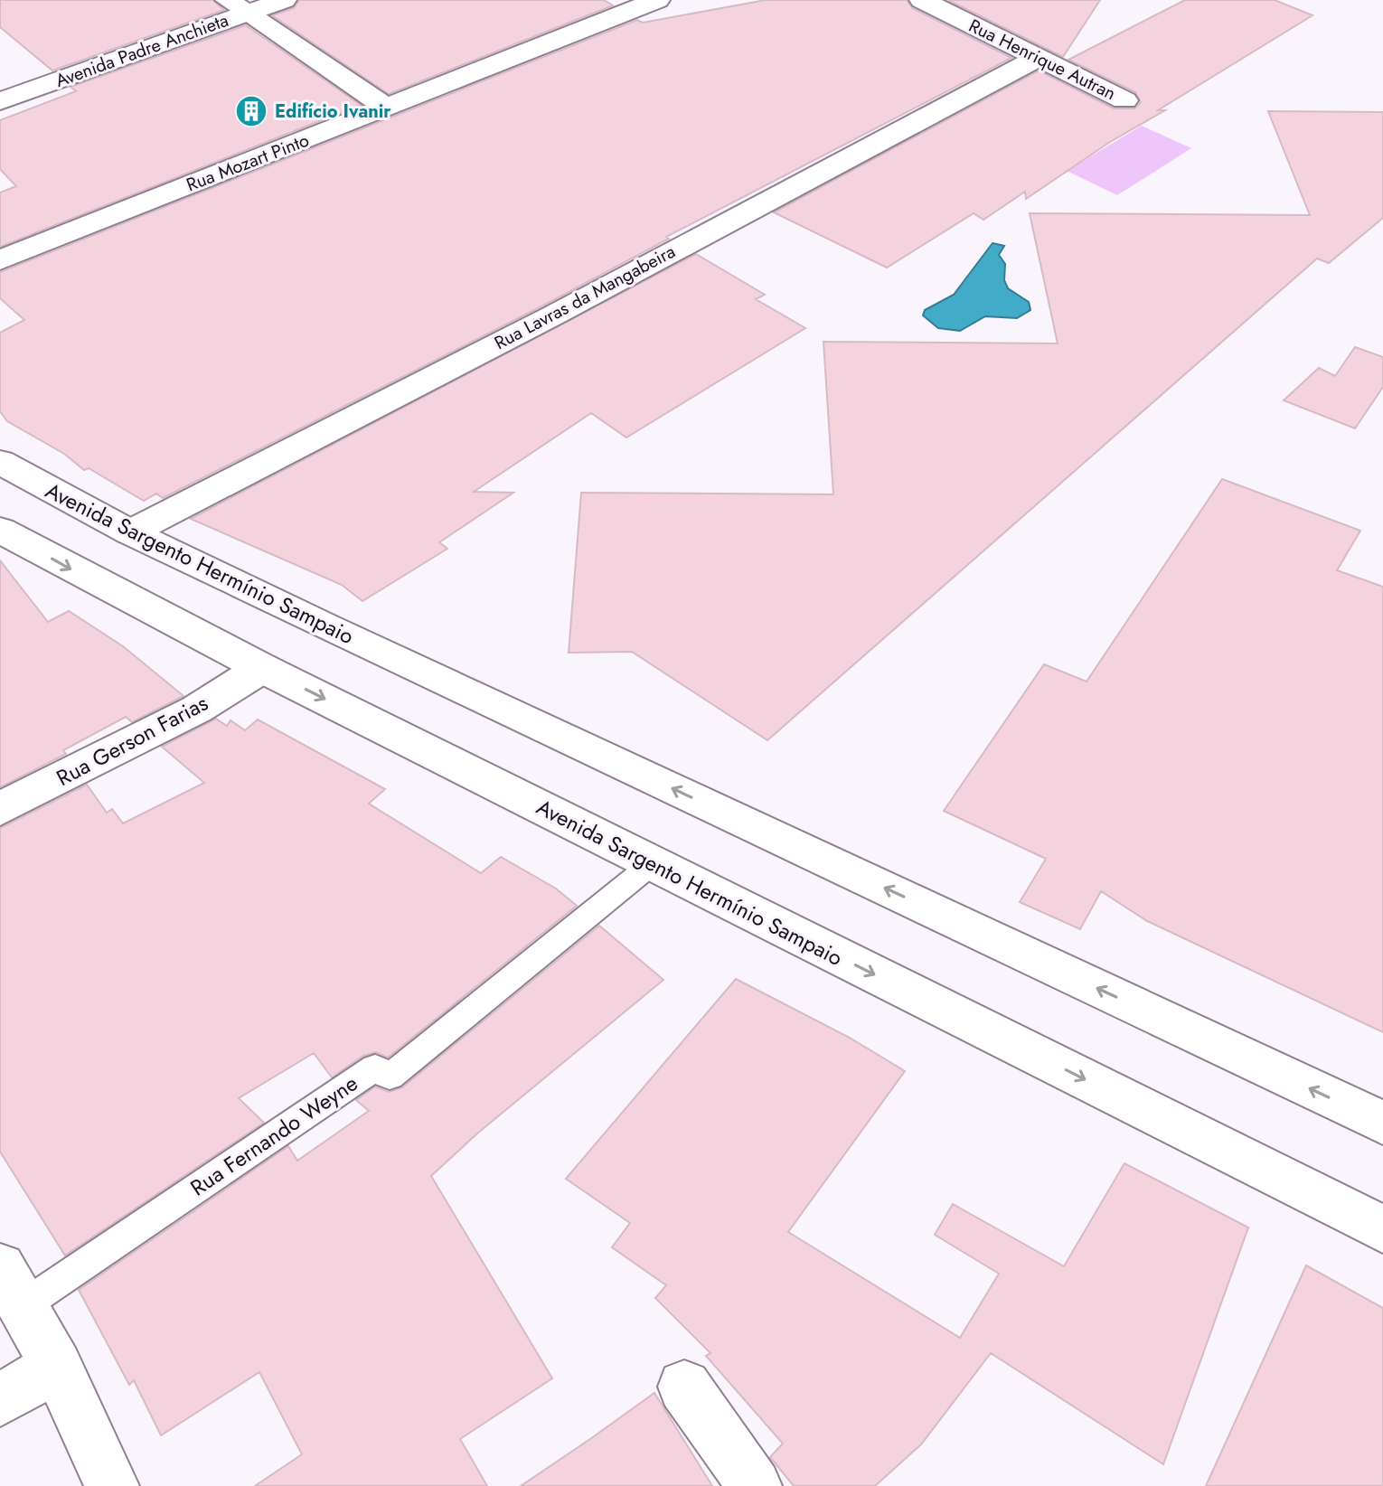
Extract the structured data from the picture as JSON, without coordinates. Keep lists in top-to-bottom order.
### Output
{
  "streets": {
    "street": [
      "Avenida Padre Anchieta",
      "Rua Henrique Autran",
      "Rua Mozart Pinto",
      "Rua Lavras da Mangabeira",
      "Avenida Sargento Hermínio Sampaio",
      "Rua Gerson Farias"
    ],
    "lane": ["Rua Fernando Weyne"]
  },
  "crossings": [
    ["Rua Henrique Autran", "Rua Lavras da Mangabeira"],
    ["Rua Lavras da Mangabeira", "Avenida Sargento Hermínio Sampaio"],
    ["Avenida Sargento Hermínio Sampaio", "Rua Gerson Farias"],
    ["Avenida Sargento Hermínio Sampaio", "Rua Fernando Weyne"]
  ],
  "places": {
    "building": ["Edifício Ivanir"]
  }
}
